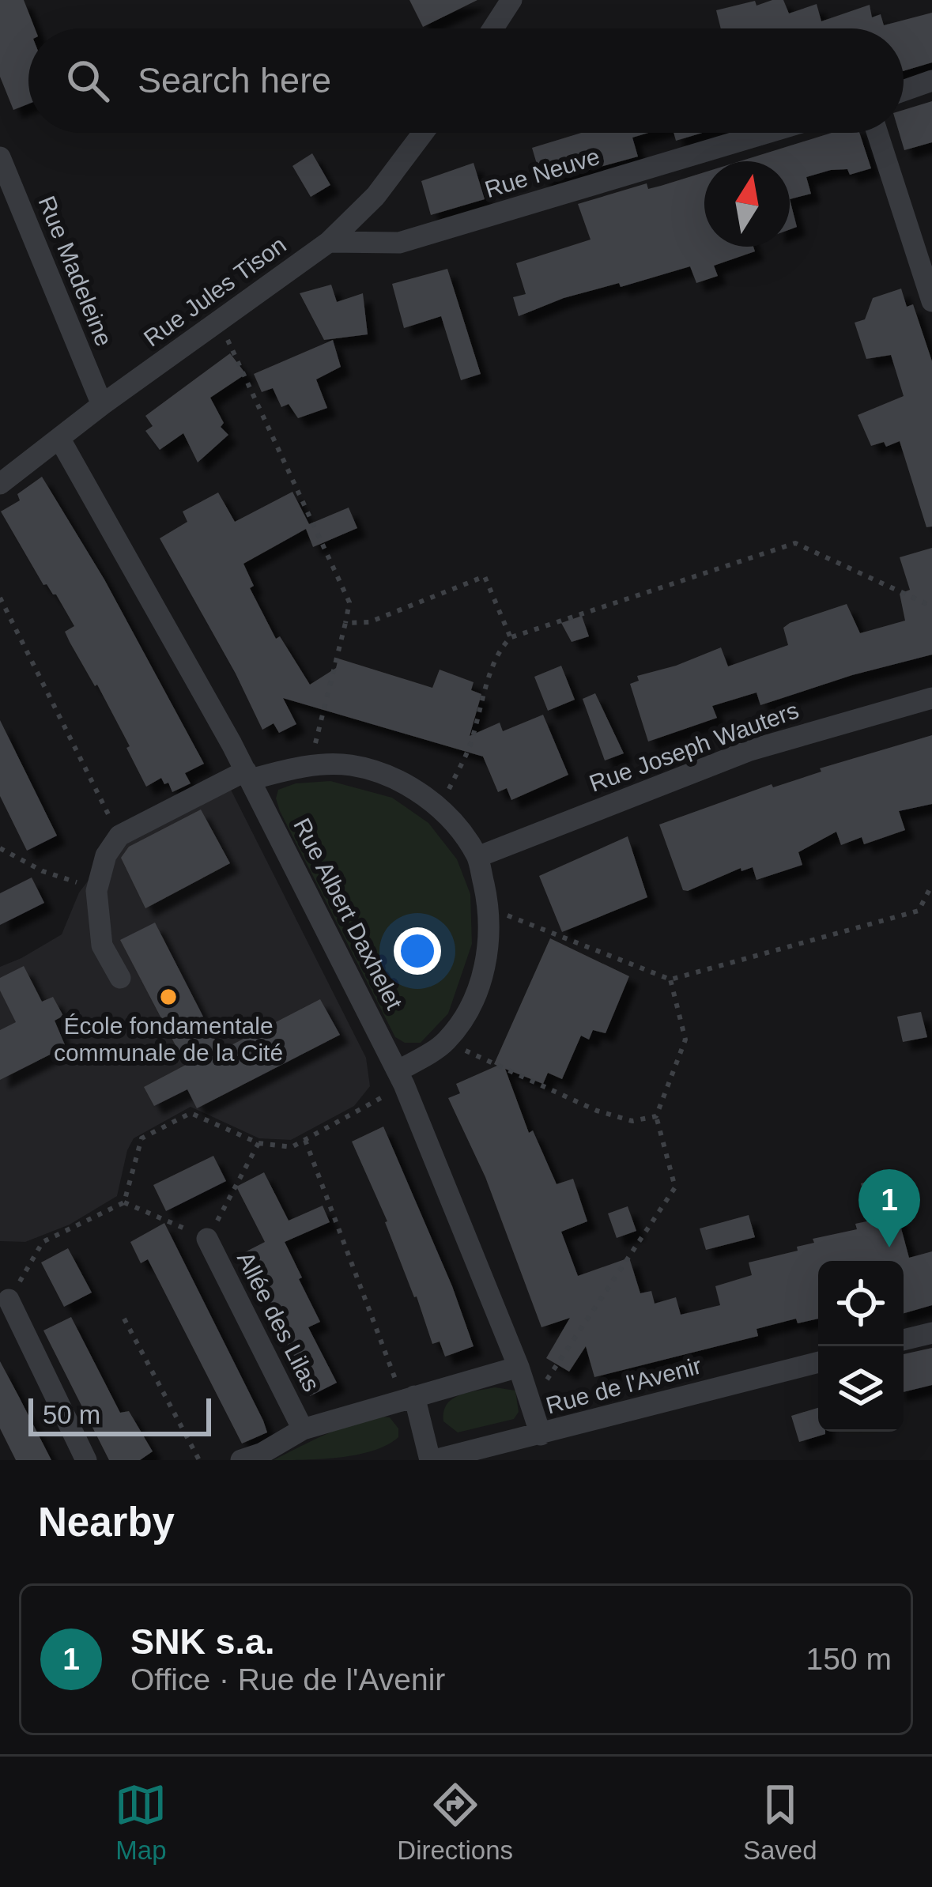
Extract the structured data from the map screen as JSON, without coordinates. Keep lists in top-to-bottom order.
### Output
{
  "streets": {
    "street": [
      "Rue Neuve",
      "Rue Madeleine",
      "Rue Jules Tison",
      "Rue Joseph Wauters",
      "Rue Albert Daxhelet",
      "Allée des Lilas",
      "Rue de l'Avenir"
    ]
  },
  "crossings": [
    ["Rue Neuve", "Rue Jules Tison"],
    ["Rue Madeleine", "Rue Jules Tison"],
    ["Rue Jules Tison", "Rue Albert Daxhelet"],
    ["Rue Albert Daxhelet", "Rue de l'Avenir"],
    ["Allée des Lilas", "Rue de l'Avenir"]
  ],
  "places": ["École fondamentale communale de la Cité"],
  "scale_bar": "50 m",
  "north": "top",
  "page": {
    "search": "Search here",
    "pins": "1",
    "scale": "50 m",
    "heading": "Nearby",
    "list": [
      {
        "mark": "1",
        "name": "SNK s.a.",
        "note": "Office · Rue de l'Avenir",
        "value": "150 m"
      }
    ],
    "nav": ["Map", "Directions", "Saved"]
  }
}
